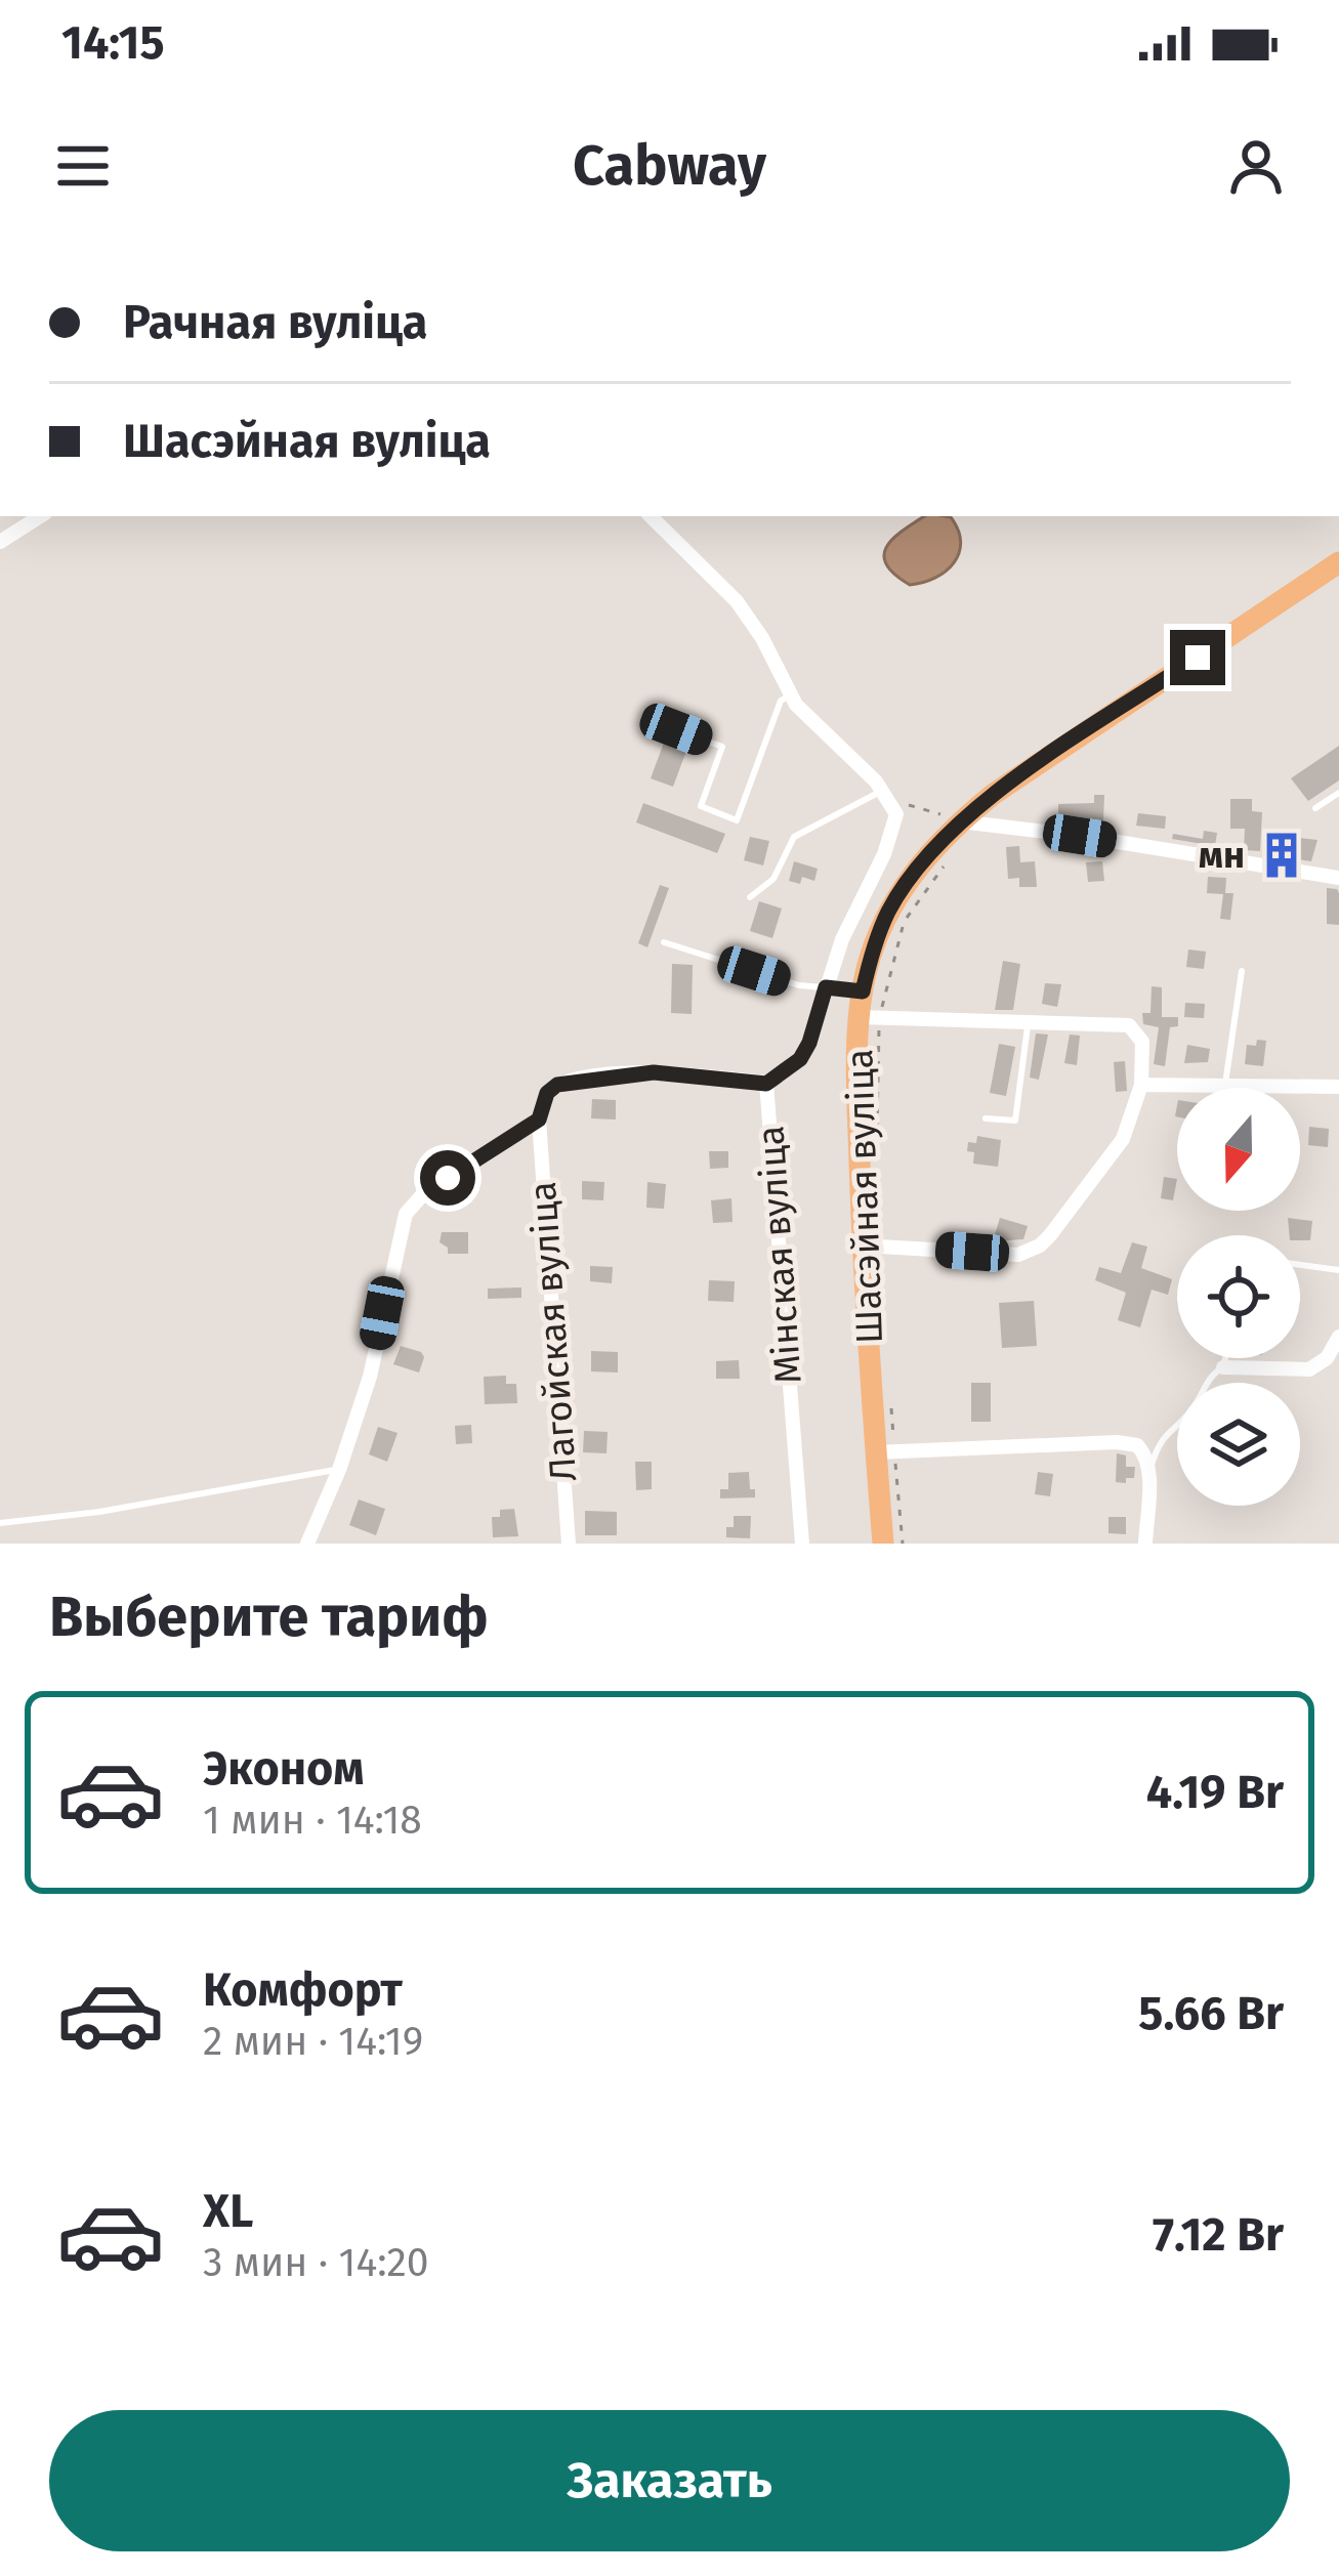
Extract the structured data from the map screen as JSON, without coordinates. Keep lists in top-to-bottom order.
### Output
{
  "streets": {
    "main road": ["Шасэйная вуліца"],
    "street": ["Мінская вуліца", "Лагойская вуліца"]
  },
  "places": {
    "building": ["мн"]
  },
  "north": "bottom",
  "page": {
    "status": "14:15",
    "header": "Cabway",
    "banner": ["Рачная вуліца", "Шасэйная вуліца"],
    "heading": "Выберите тариф",
    "list": [
      {
        "name": "Эконом",
        "note": "1 мин · 14:18",
        "value": "4.19 Br"
      },
      {
        "name": "Комфорт",
        "note": "2 мин · 14:19",
        "value": "5.66 Br"
      },
      {
        "name": "XL",
        "note": "3 мин · 14:20",
        "value": "7.12 Br"
      }
    ],
    "buttons": "Заказать"
  }
}
